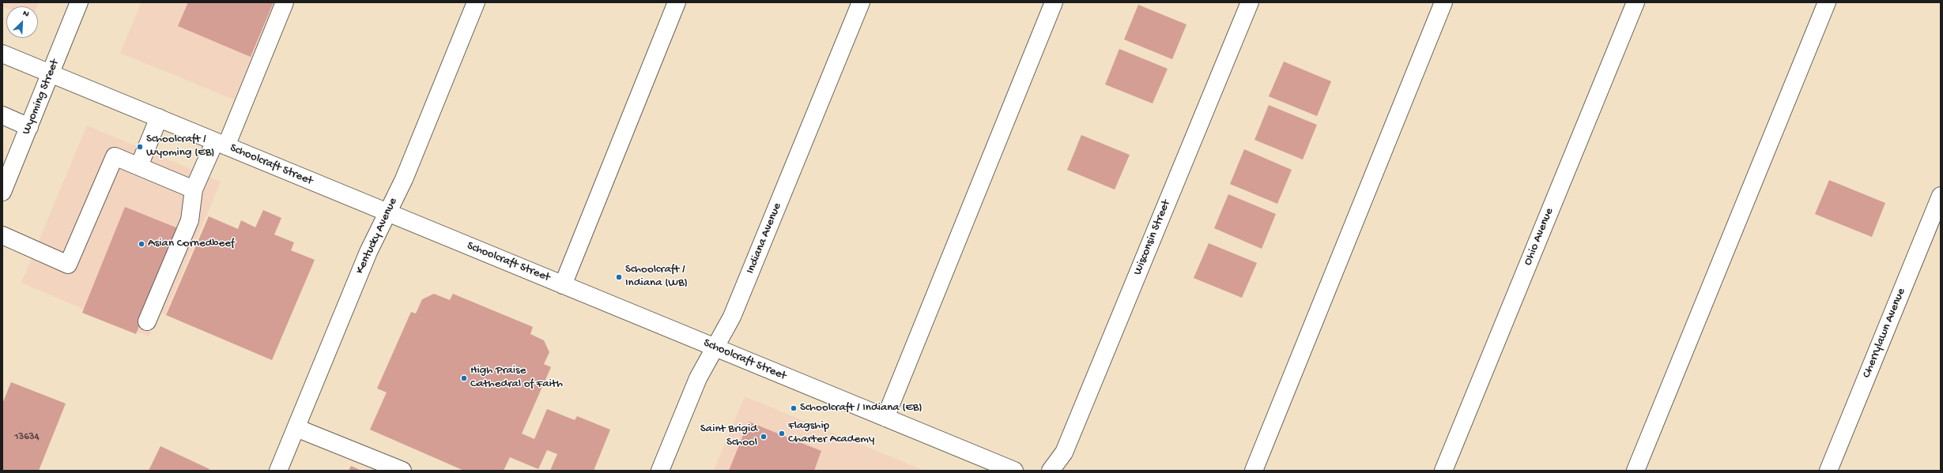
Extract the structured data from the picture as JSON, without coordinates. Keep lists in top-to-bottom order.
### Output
{
  "streets": {
    "street": [
      "Wyoming Street",
      "Schoolcraft Street",
      "Kentucky Avenue",
      "Ohio Avenue",
      "Wisconsin Street",
      "Indiana Avenue",
      "Cherrylawn Avenue"
    ]
  },
  "crossings": [
    ["Wyoming Street", "Schoolcraft Street"],
    ["Schoolcraft Street", "Kentucky Avenue"],
    ["Schoolcraft Street", "Indiana Avenue"]
  ],
  "places": [
    "Schoolcraft / Wyoming (EB)",
    "Asian Cornedbeef",
    "Schoolcraft / Indiana (WB)",
    "High Praise Cathedral of Faith",
    "Schoolcraft / Indiana (EB)",
    "Flagship Charter Academy",
    "Saint Brigid School"
  ],
  "house_numbers": ["13634"],
  "north": "top right"
}
